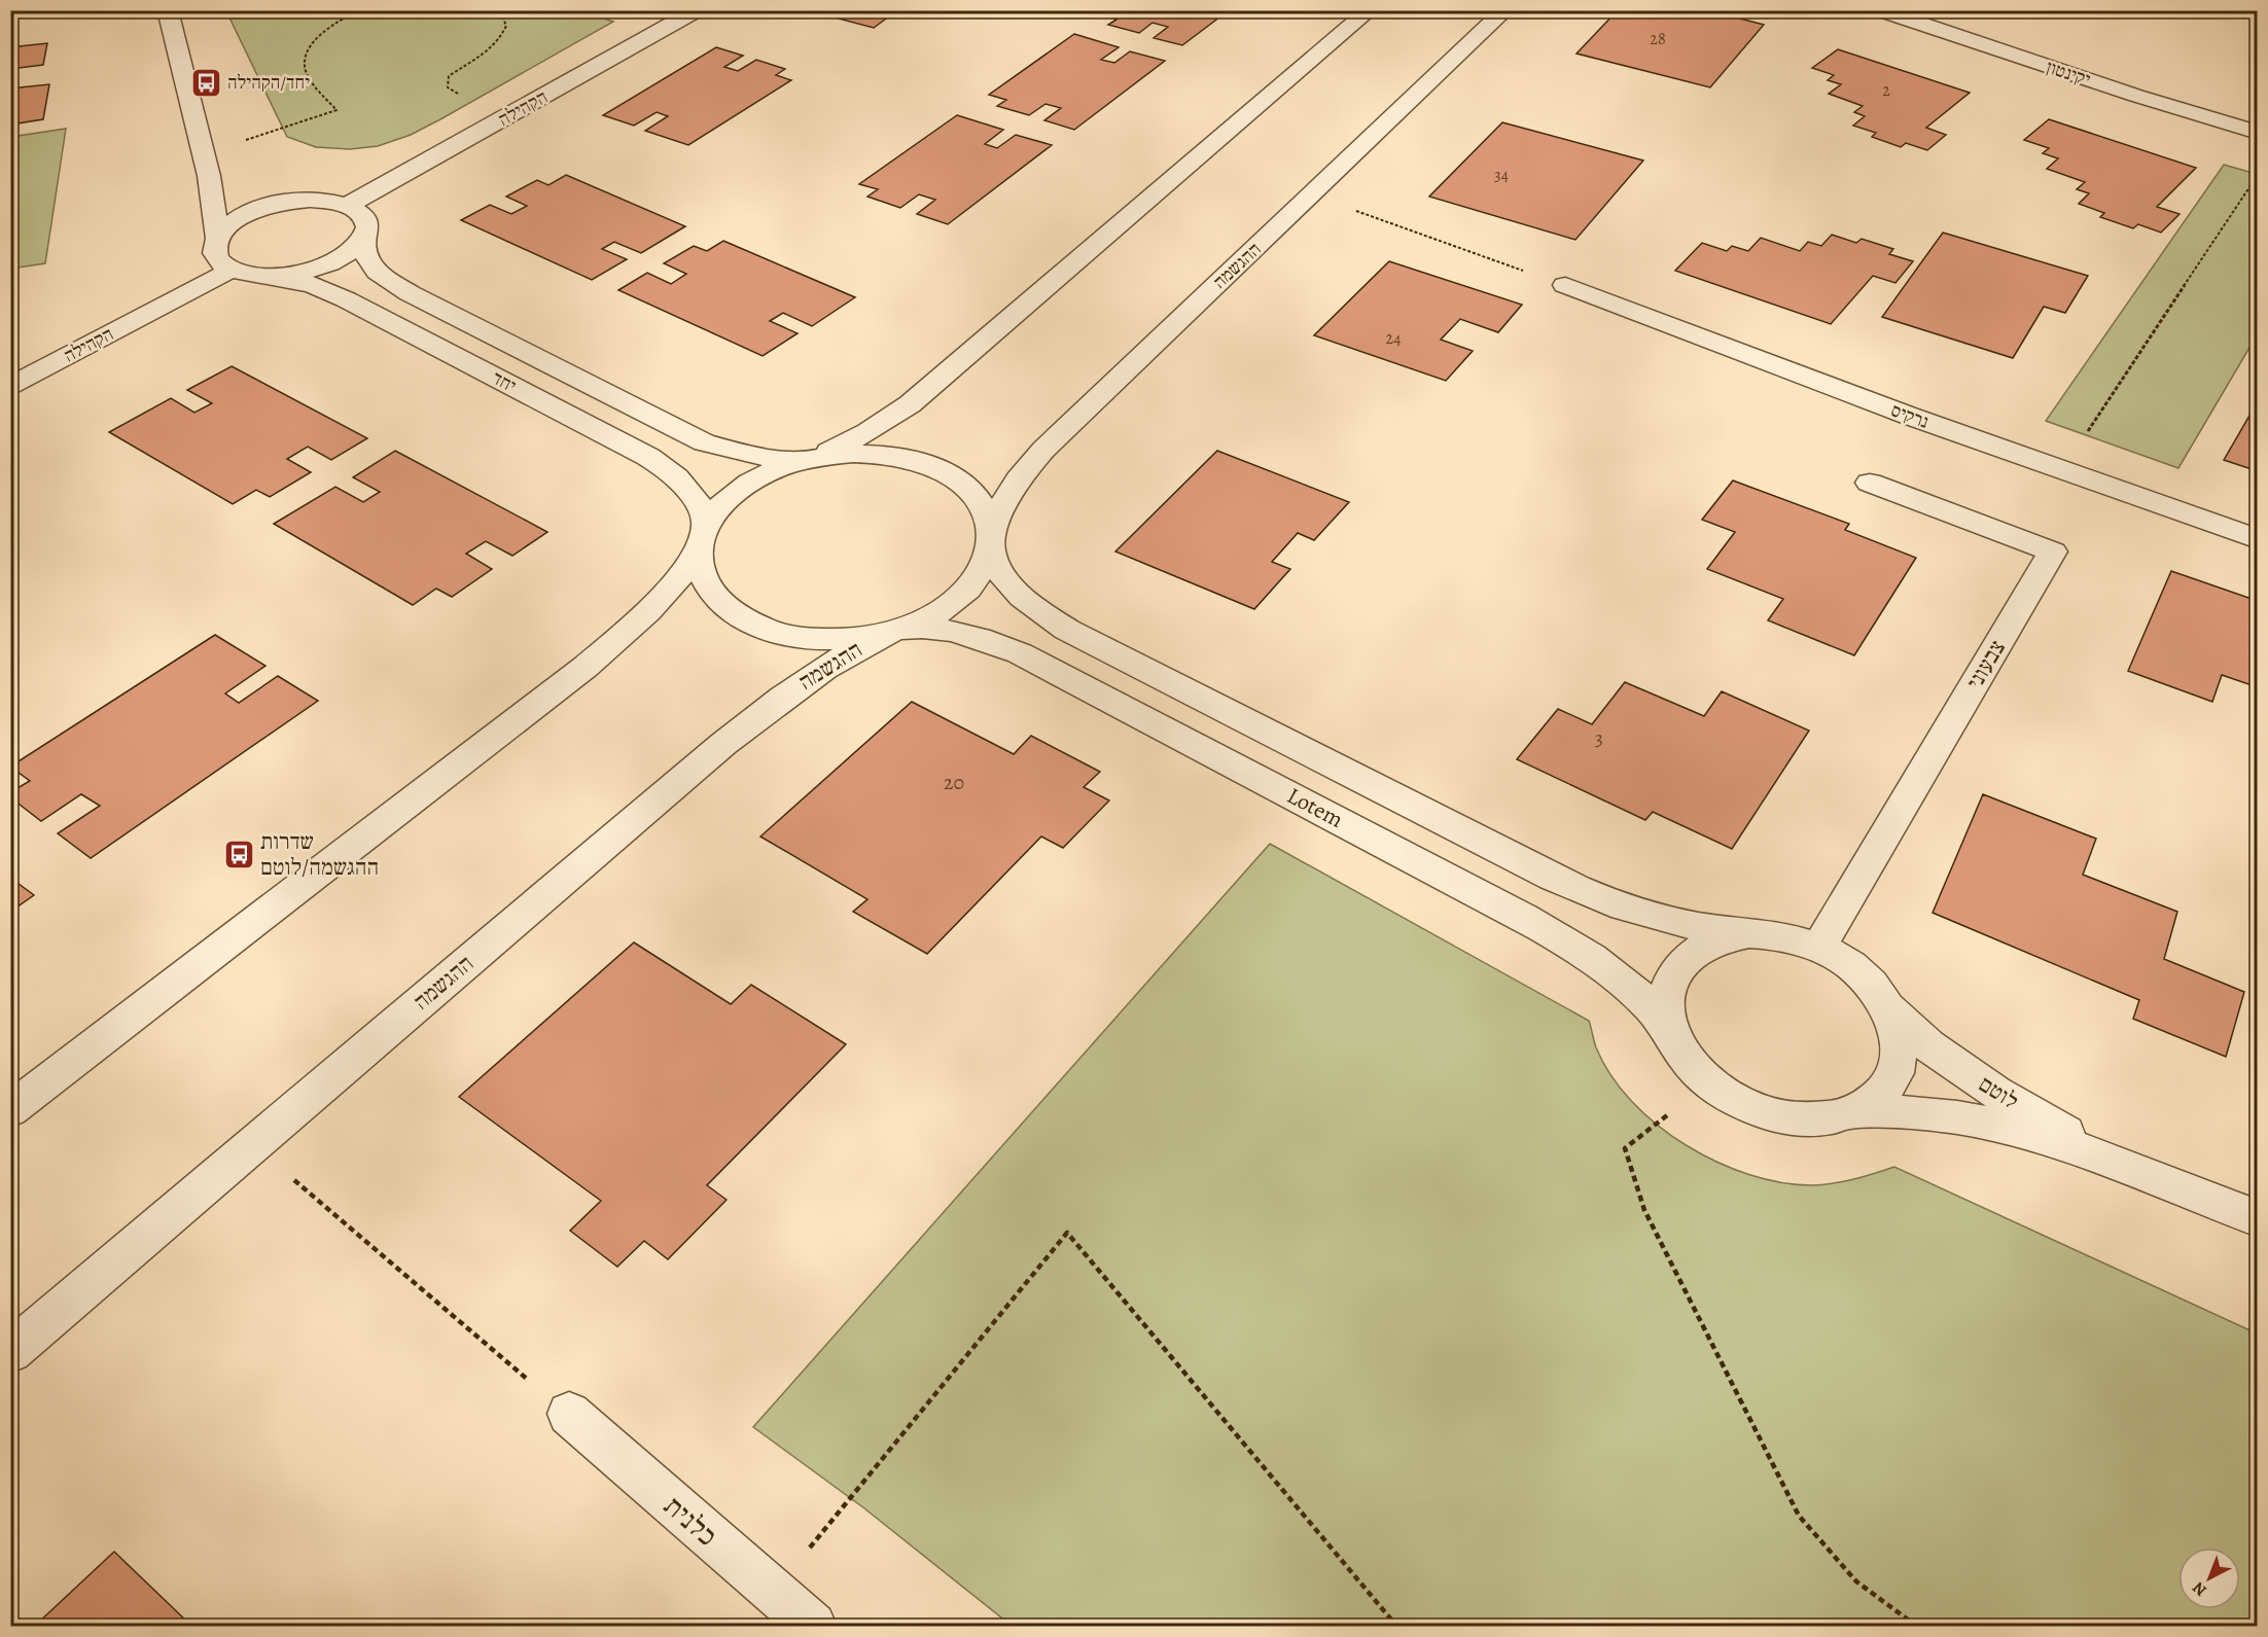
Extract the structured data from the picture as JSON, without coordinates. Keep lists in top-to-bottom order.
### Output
{
  "streets": {
    "street": [
      "יקינטון",
      "הקהילה",
      "ההגשמה",
      "יחד",
      "נרקיס",
      "צבעוני",
      "Lotem",
      "לוטם",
      "כלנית"
    ]
  },
  "crossings": [
    ["הקהילה", "יחד"],
    ["ההגשמה", "יחד"],
    ["ההגשמה", "Lotem"],
    ["יחד", "Lotem"],
    ["צבעוני", "Lotem"],
    ["צבעוני", "לוטם"],
    ["Lotem", "לוטם"]
  ],
  "places": {
    "bus stop": ["יחד/הקהילה", "שדרות ההגשמה/לוטם"]
  },
  "house_numbers": [
    "28",
    "2",
    "34",
    "24",
    "3",
    "20"
  ],
  "north": "bottom left"
}
